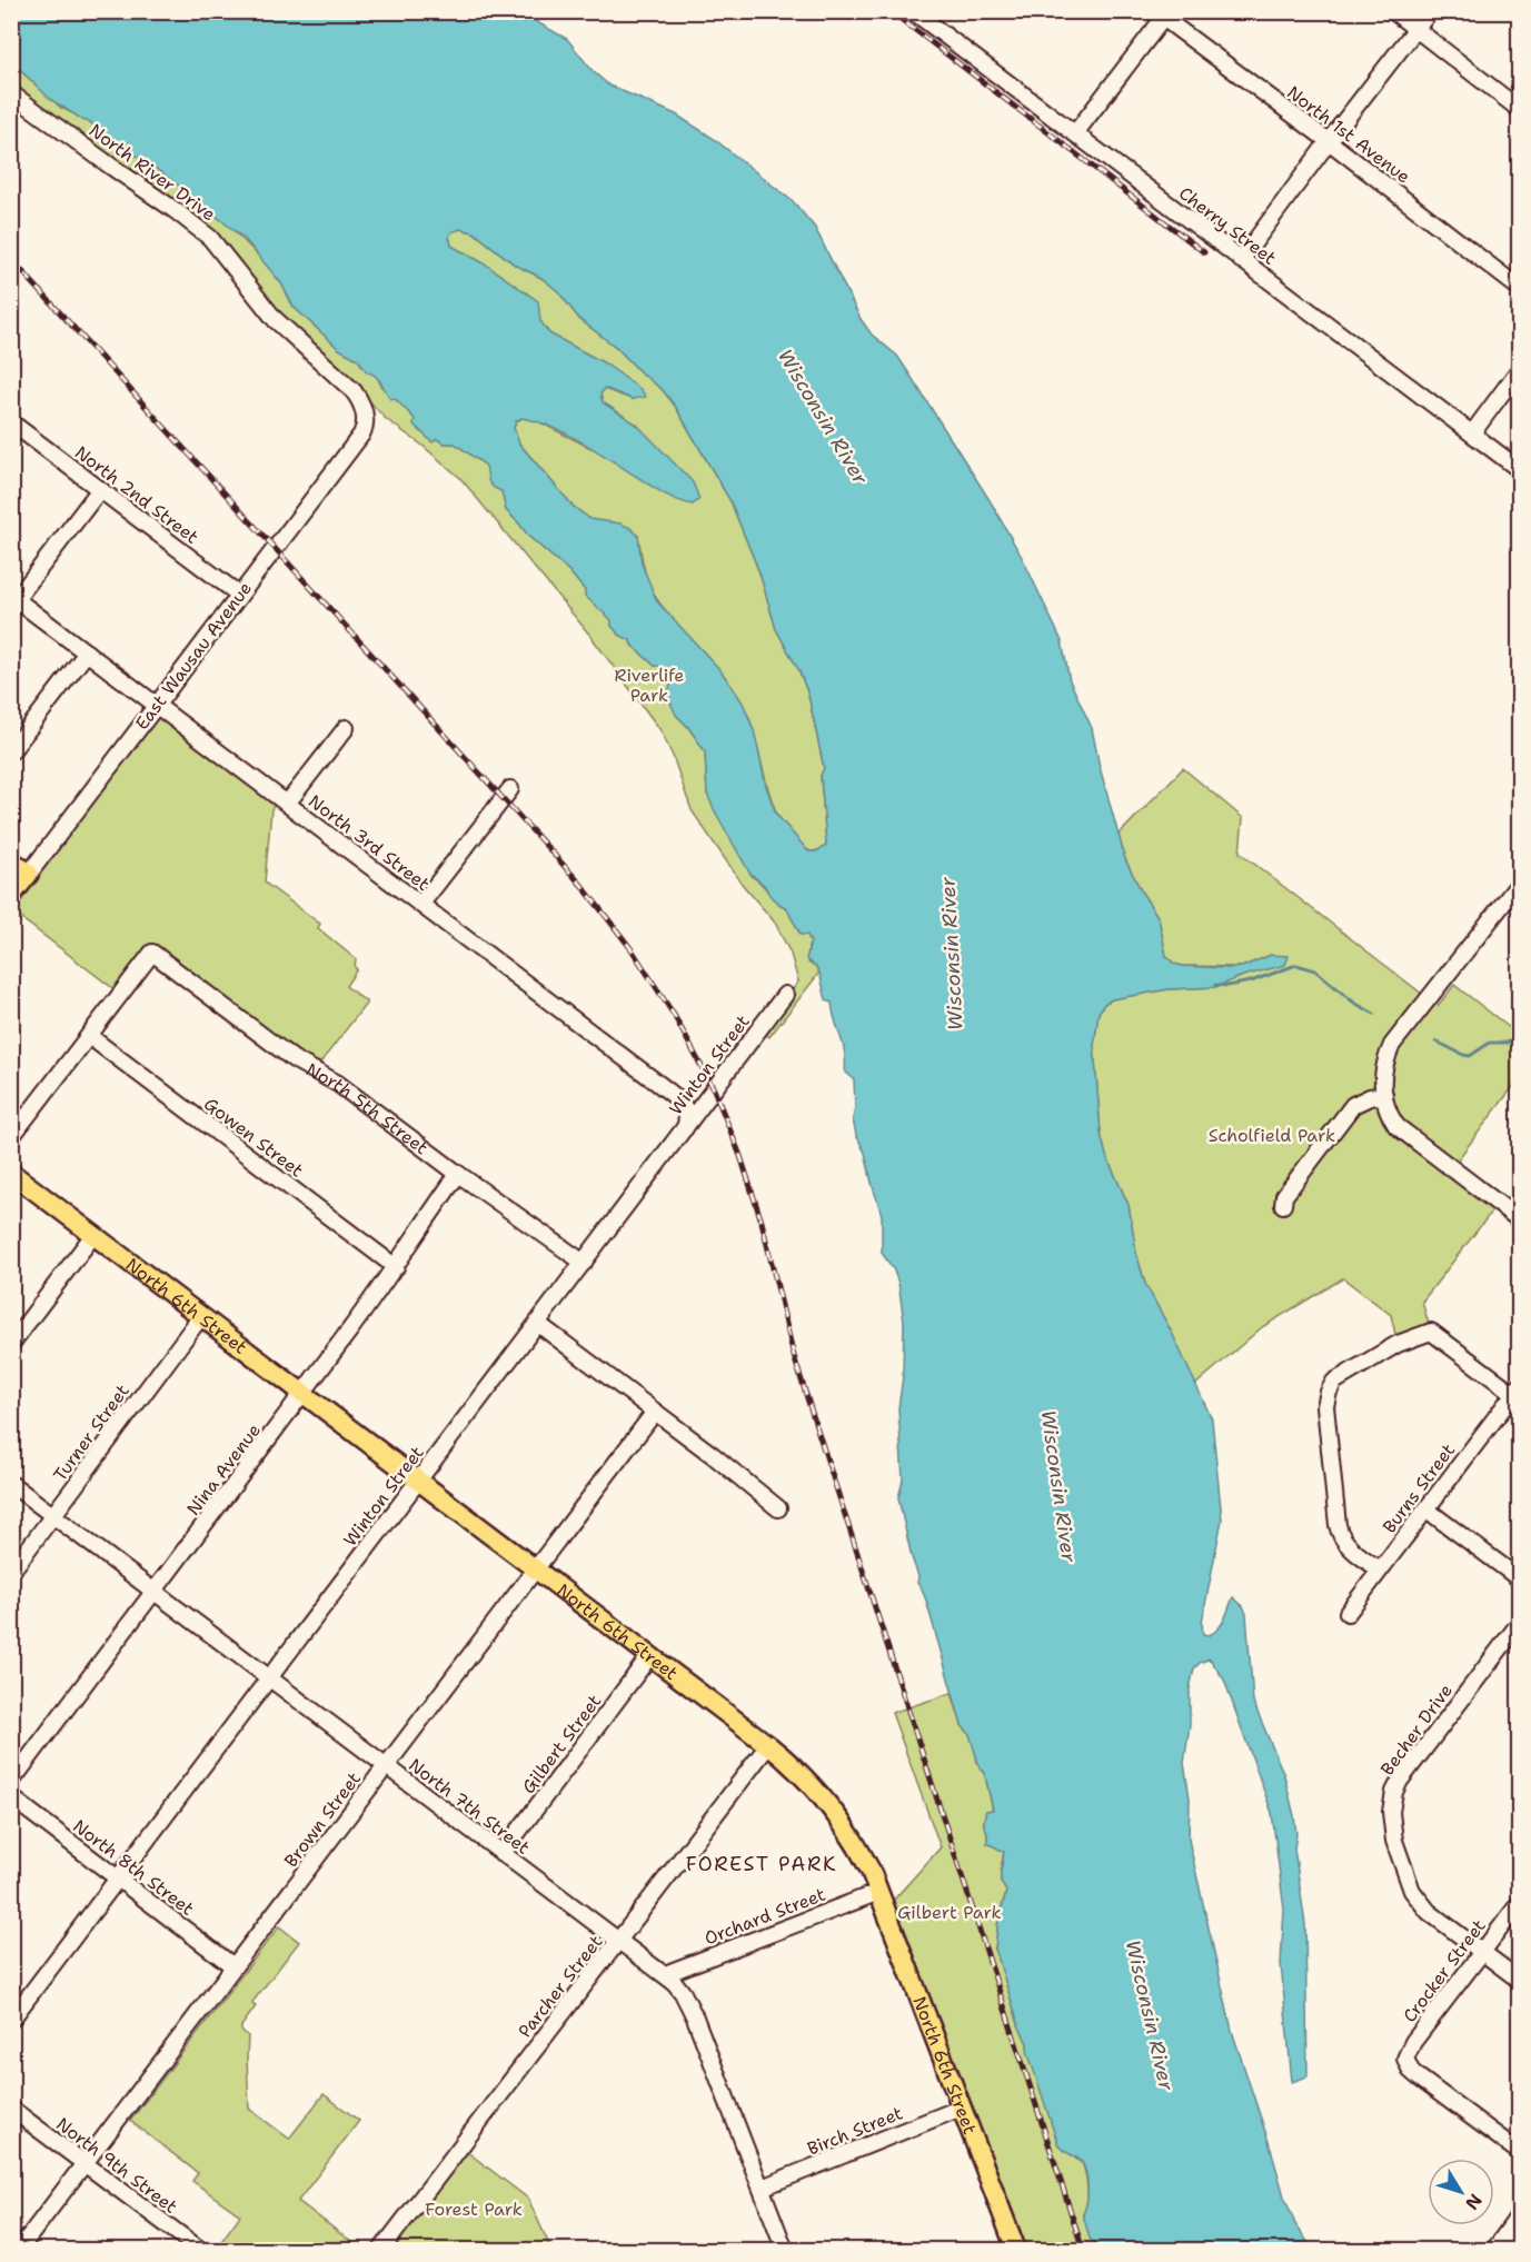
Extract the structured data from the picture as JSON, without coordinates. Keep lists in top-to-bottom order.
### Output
{
  "streets": {
    "main road": ["East Wausau Avenue", "North 6th Street"],
    "street": [
      "North 1st Avenue",
      "North River Drive",
      "Cherry Street",
      "North 2nd Street",
      "North 3rd Street",
      "Winton Street",
      "North 5th Street",
      "Gowen Street",
      "Turner Street",
      "Nina Avenue",
      "Burns Street",
      "Becher Drive",
      "Gilbert Street",
      "North 7th Street",
      "Brown Street",
      "North 8th Street",
      "Orchard Street",
      "Crocker Street",
      "Parcher Street",
      "Birch Street",
      "North 9th Street"
    ]
  },
  "crossings": [
    ["North River Drive", "East Wausau Avenue"],
    ["North 2nd Street", "East Wausau Avenue"],
    ["East Wausau Avenue", "North 3rd Street"],
    ["North 3rd Street", "Winton Street"],
    ["Winton Street", "North 5th Street"],
    ["Winton Street", "North 6th Street"],
    ["Winton Street", "North 7th Street"],
    ["Winton Street", "North 8th Street"],
    ["North 5th Street", "Gowen Street"],
    ["North 5th Street", "Nina Avenue"],
    ["Gowen Street", "Nina Avenue"],
    ["North 6th Street", "Turner Street"],
    ["North 6th Street", "Nina Avenue"],
    ["North 6th Street", "Gilbert Street"],
    ["North 6th Street", "Brown Street"],
    ["North 6th Street", "Orchard Street"],
    ["North 6th Street", "Parcher Street"],
    ["North 6th Street", "Birch Street"],
    ["Turner Street", "North 7th Street"],
    ["Nina Avenue", "North 7th Street"],
    ["Becher Drive", "Crocker Street"],
    ["Gilbert Street", "North 7th Street"],
    ["North 7th Street", "Brown Street"],
    ["North 7th Street", "Orchard Street"],
    ["North 7th Street", "Parcher Street"],
    ["North 7th Street", "Birch Street"],
    ["Brown Street", "North 8th Street"],
    ["Brown Street", "North 9th Street"]
  ],
  "districts": ["FOREST PARK"],
  "water": ["Wisconsin River"],
  "parks": [
    "Riverlife Park",
    "Scholfield Park",
    "Gilbert Park",
    "Forest Park"
  ],
  "north": "bottom right"
}
